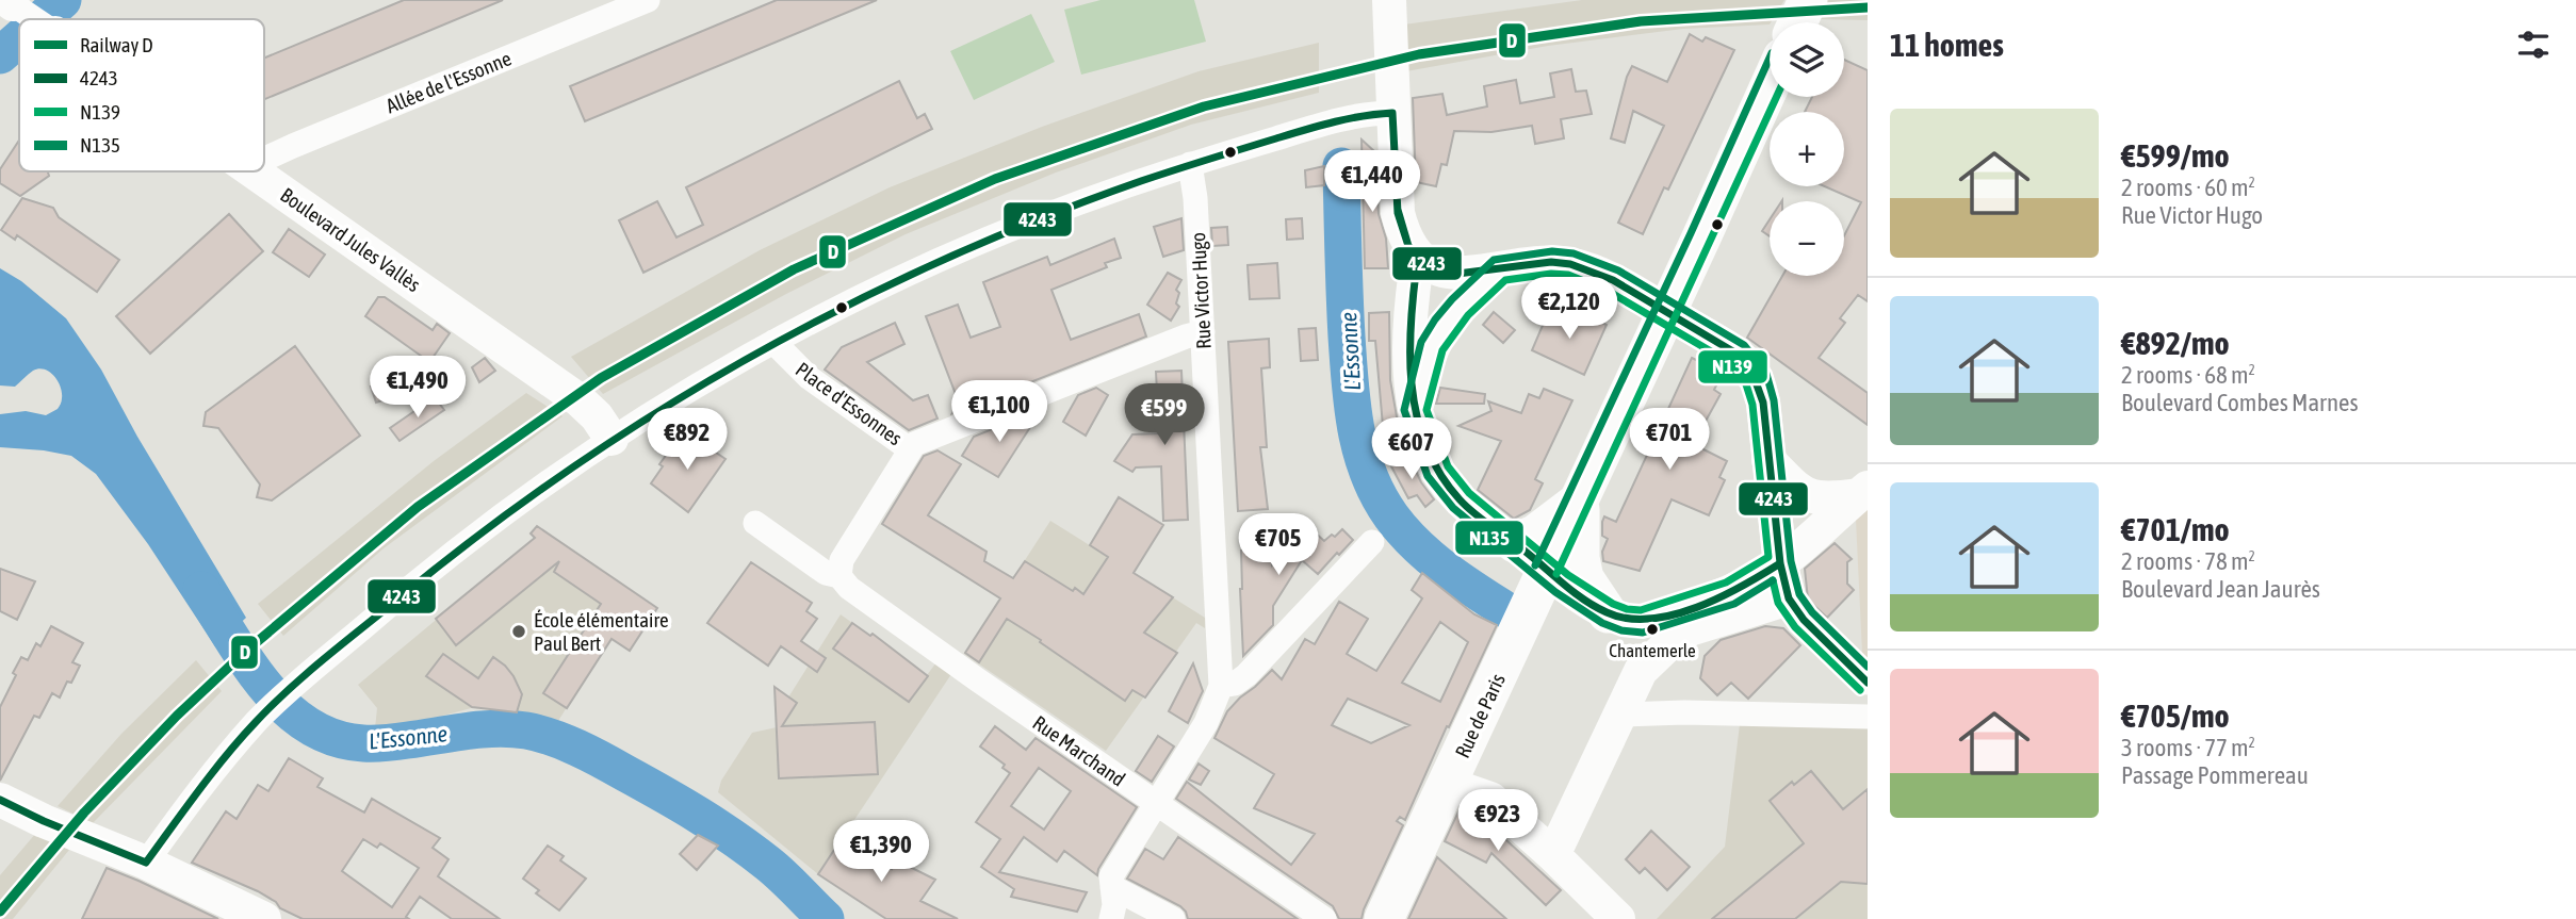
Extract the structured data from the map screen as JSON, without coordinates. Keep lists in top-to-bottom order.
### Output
{
  "streets": {
    "main road": ["Rue de Paris"],
    "street": [
      "Allée de l'Essonne",
      "Boulevard Jules Vallès",
      "Rue Victor Hugo",
      "Place d'Essonnes",
      "Rue Marchand"
    ]
  },
  "crossings": [
    ["Place d'Essonnes", "Rue Marchand"]
  ],
  "water": ["L'Essonne"],
  "places": ["Chantemerle", "École élémentaire Paul Bert"],
  "lines": [
    "rail line D",
    "transit line N135",
    "transit line N139",
    "transit line 4243"
  ],
  "legend": [
    "Railway D",
    "4243",
    "N139",
    "N135"
  ],
  "page": {
    "heading": "11 homes",
    "map_buttons": ["+", "−"],
    "list": [
      {
        "name": "€599/mo",
        "note": "2 rooms · 60 m² · Rue Victor Hugo"
      },
      {
        "name": "€892/mo",
        "note": "2 rooms · 68 m² · Boulevard Combes Marnes"
      },
      {
        "name": "€701/mo",
        "note": "2 rooms · 78 m² · Boulevard Jean Jaurès"
      },
      {
        "name": "€705/mo",
        "note": "3 rooms · 77 m² · Passage Pommereau"
      }
    ],
    "price": [
      "€1,440",
      "€2,120",
      "€1,490",
      "€1,100",
      "€599",
      "€892",
      "€701",
      "€607",
      "€705",
      "€923",
      "€1,390"
    ]
  }
}
